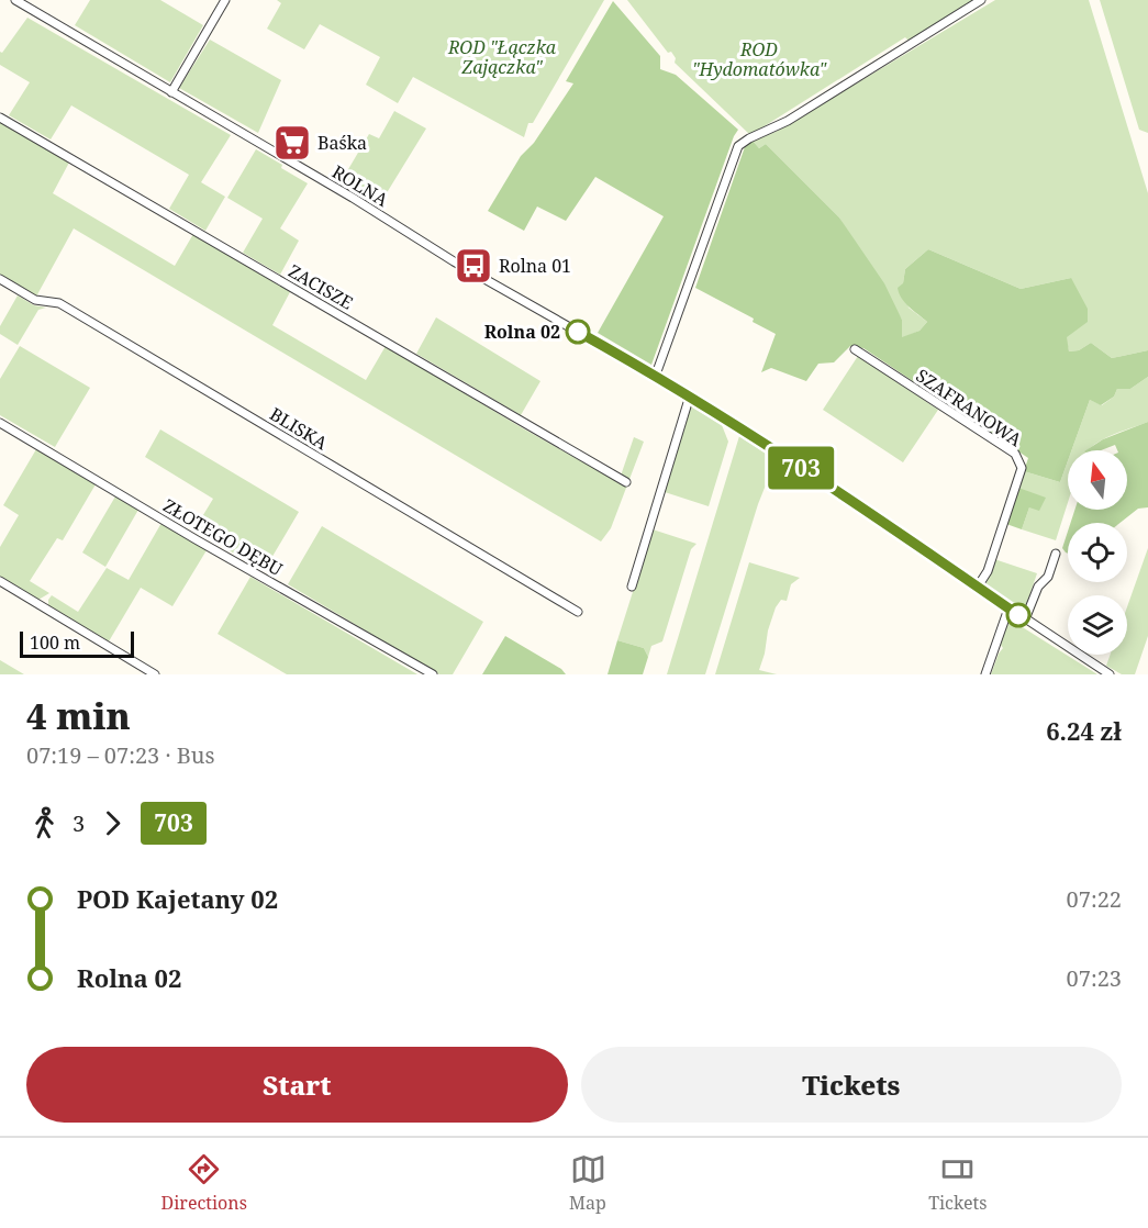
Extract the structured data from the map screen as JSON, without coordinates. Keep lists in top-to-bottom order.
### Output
{
  "streets": {
    "street": [
      "ROLNA",
      "ZACISZE",
      "SZAFRANOWA",
      "BLISKA",
      "ZŁOTEGO DĘBU"
    ]
  },
  "crossings": [
    ["ROLNA", "SZAFRANOWA"]
  ],
  "parks": ["ROD \"Łączka Zajączka\"", "ROD \"Hydomatówka\""],
  "places": {
    "supermarket": ["Baśka"],
    "bus stop": ["Rolna 01"],
    "other": ["Rolna 02"]
  },
  "lines": ["bus line 703"],
  "scale_bar": "100 m",
  "north": "top",
  "page": {
    "on_map": "703",
    "scale": "100 m",
    "heading": ["4 min", "07:19 – 07:23 · Bus", "6.24 zł"],
    "legs": ["3", "703"],
    "list": [
      {
        "name": "POD Kajetany 02",
        "value": "07:22"
      },
      {
        "name": "Rolna 02",
        "value": "07:23"
      }
    ],
    "buttons": ["Start", "Tickets"],
    "tabs": ["Directions", "Map", "Tickets"]
  }
}
